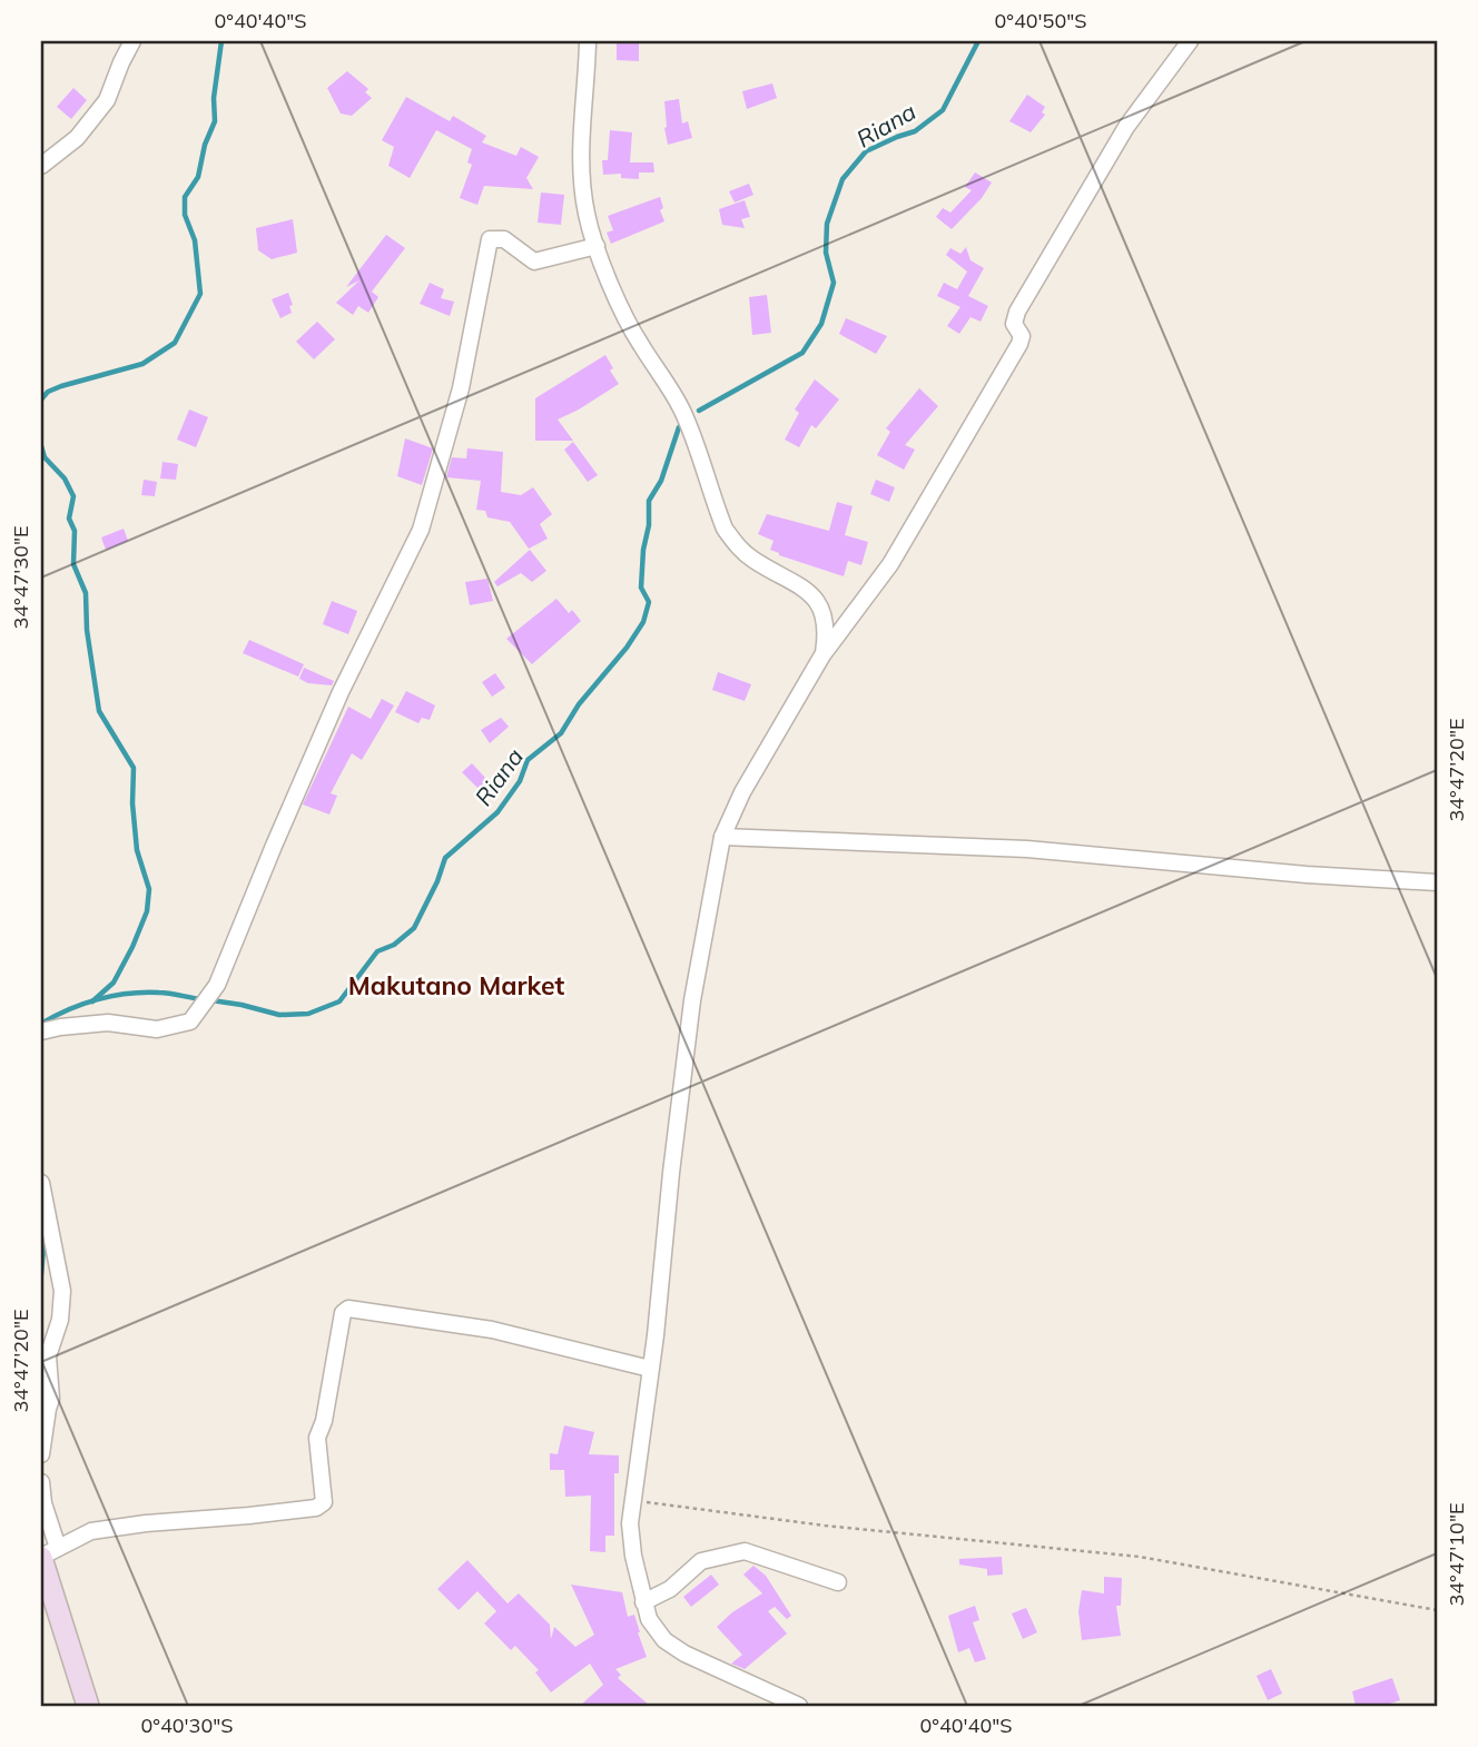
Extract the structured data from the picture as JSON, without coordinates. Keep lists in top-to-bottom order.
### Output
{
  "districts": ["Makutano Market"],
  "water": ["Riana"],
  "coordinates": [
    "0°40'40\"S",
    "0°40'50\"S",
    "34°47'30\"E",
    "34°47'20\"E",
    "34°47'10\"E",
    "0°40'30\"S"
  ]
}
